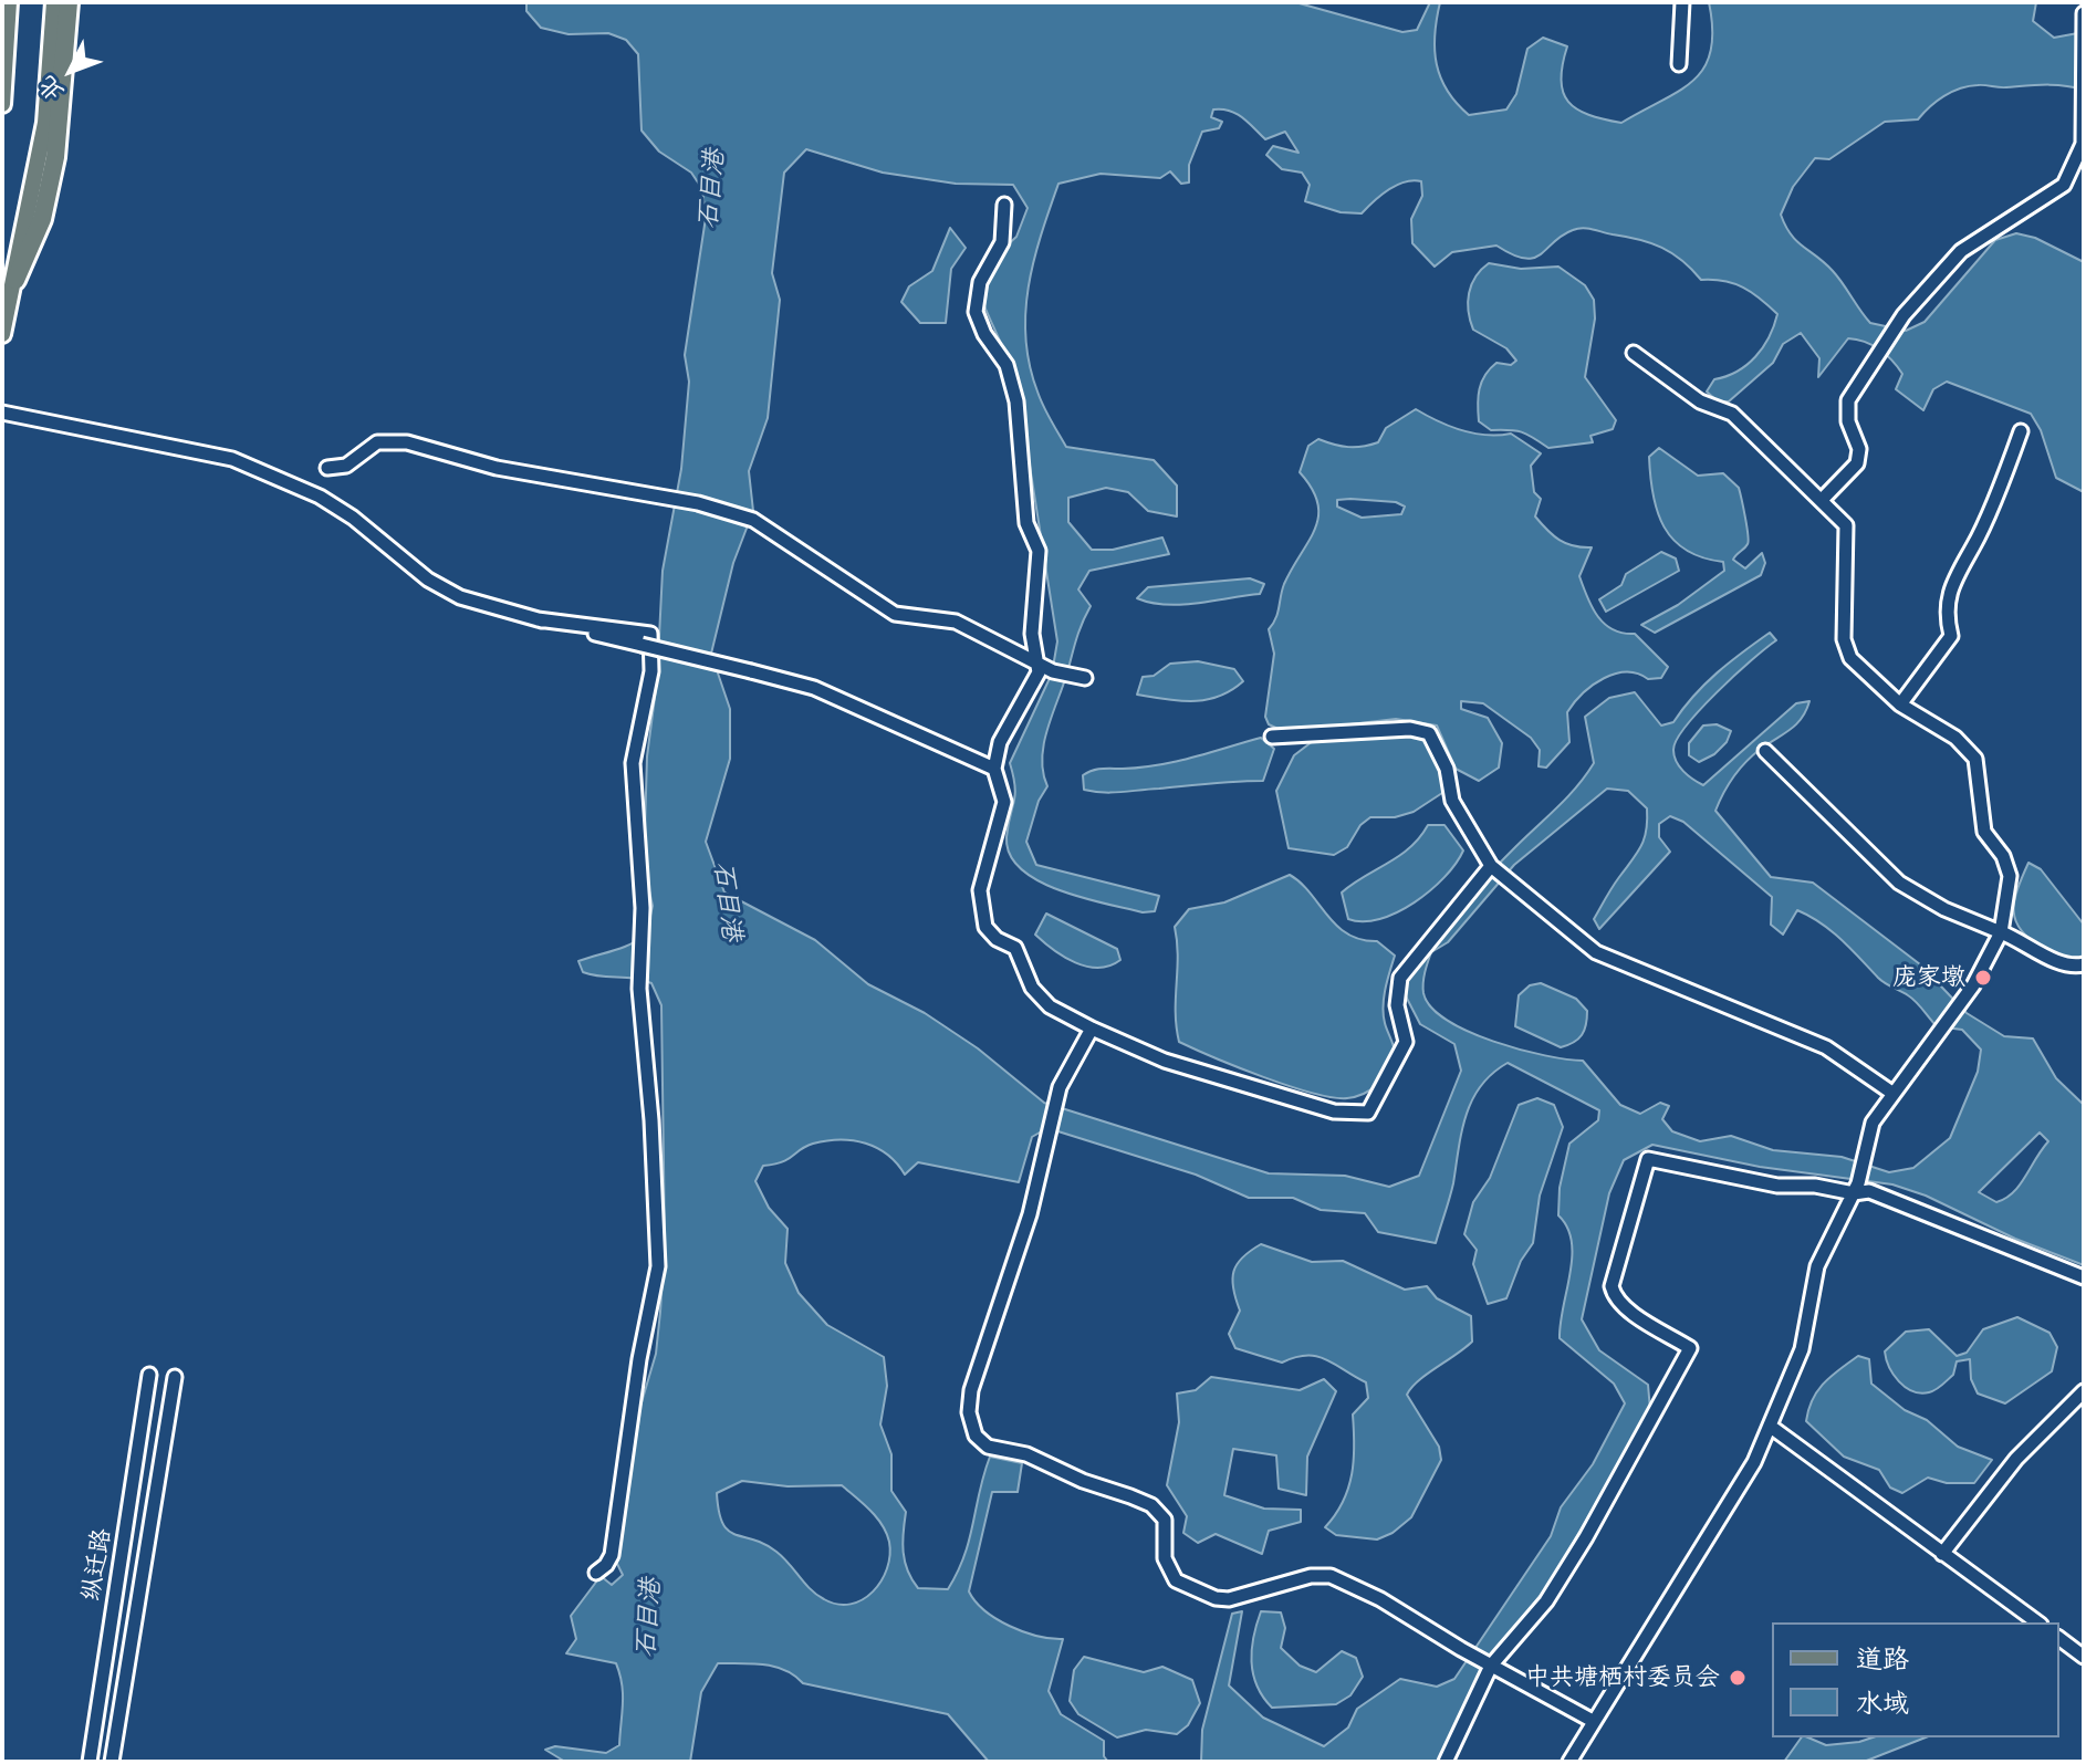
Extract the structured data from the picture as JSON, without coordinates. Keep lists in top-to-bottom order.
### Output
{
  "streets": {
    "street": ["纵迁路"]
  },
  "water": ["石目港"],
  "places": ["庞家墩", "中共塘栖村委员会"],
  "legend": ["道路", "水域"],
  "north": "bottom left"
}
